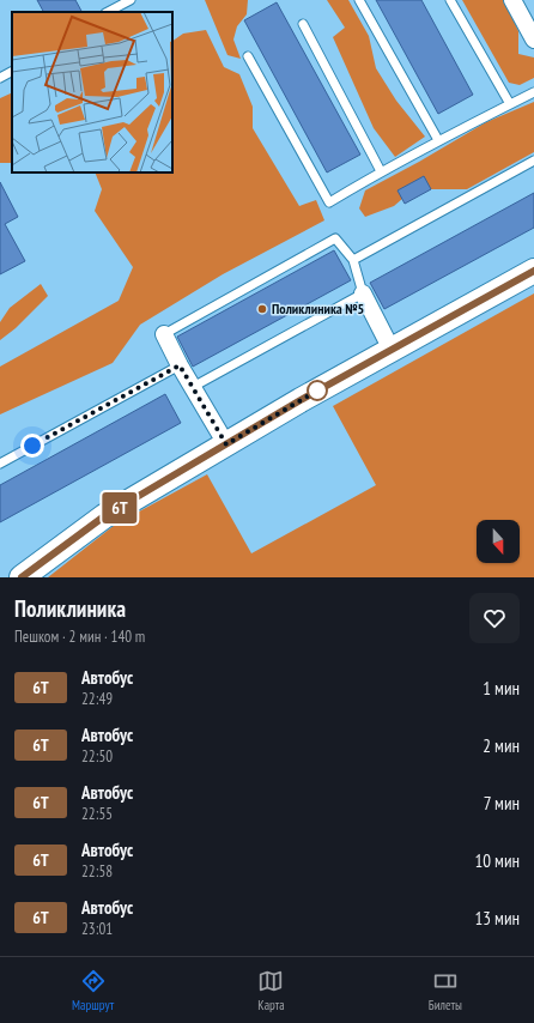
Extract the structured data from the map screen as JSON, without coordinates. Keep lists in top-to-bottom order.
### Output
{
  "places": ["Поликлиника №5"],
  "lines": ["bus line 6Т"],
  "north": "bottom",
  "page": {
    "on_map": "6Т",
    "heading": ["Поликлиника", "Пешком · 2 мин · 140 m"],
    "list": [
      {
        "mark": "6Т",
        "name": "Автобус",
        "note": "22:49",
        "value": "1 мин"
      },
      {
        "mark": "6Т",
        "name": "Автобус",
        "note": "22:50",
        "value": "2 мин"
      },
      {
        "mark": "6Т",
        "name": "Автобус",
        "note": "22:55",
        "value": "7 мин"
      },
      {
        "mark": "6Т",
        "name": "Автобус",
        "note": "22:58",
        "value": "10 мин"
      },
      {
        "mark": "6Т",
        "name": "Автобус",
        "note": "23:01",
        "value": "13 мин"
      }
    ],
    "tabs": ["Маршрут", "Карта", "Билеты"]
  }
}
